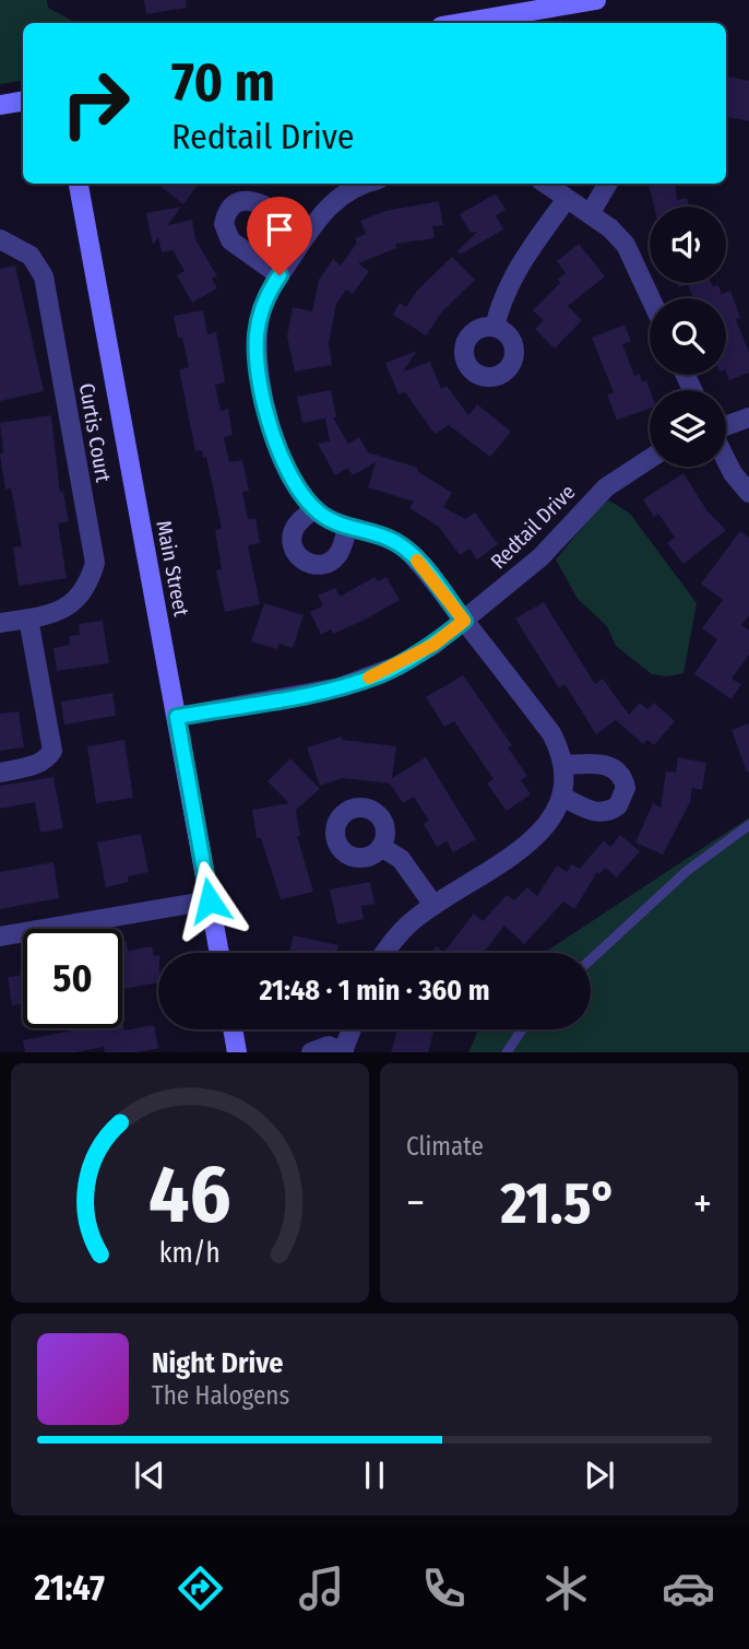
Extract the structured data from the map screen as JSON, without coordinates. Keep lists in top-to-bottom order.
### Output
{
  "streets": {
    "main road": ["Main Street"],
    "street": ["Curtis Court", "Redtail Drive"]
  },
  "crossings": [
    ["Redtail Drive", "Main Street"]
  ],
  "page": {
    "turn": ["70 m", "Redtail Drive"],
    "limit": "50",
    "trip": "21:48 · 1 min · 360 m",
    "tile": "Climate",
    "heat": ["−", "21.5°", "+"],
    "song": ["Night Drive", "The Halogens"],
    "tabs": "21:47",
    "gauge": ["46", "km/h"]
  }
}
